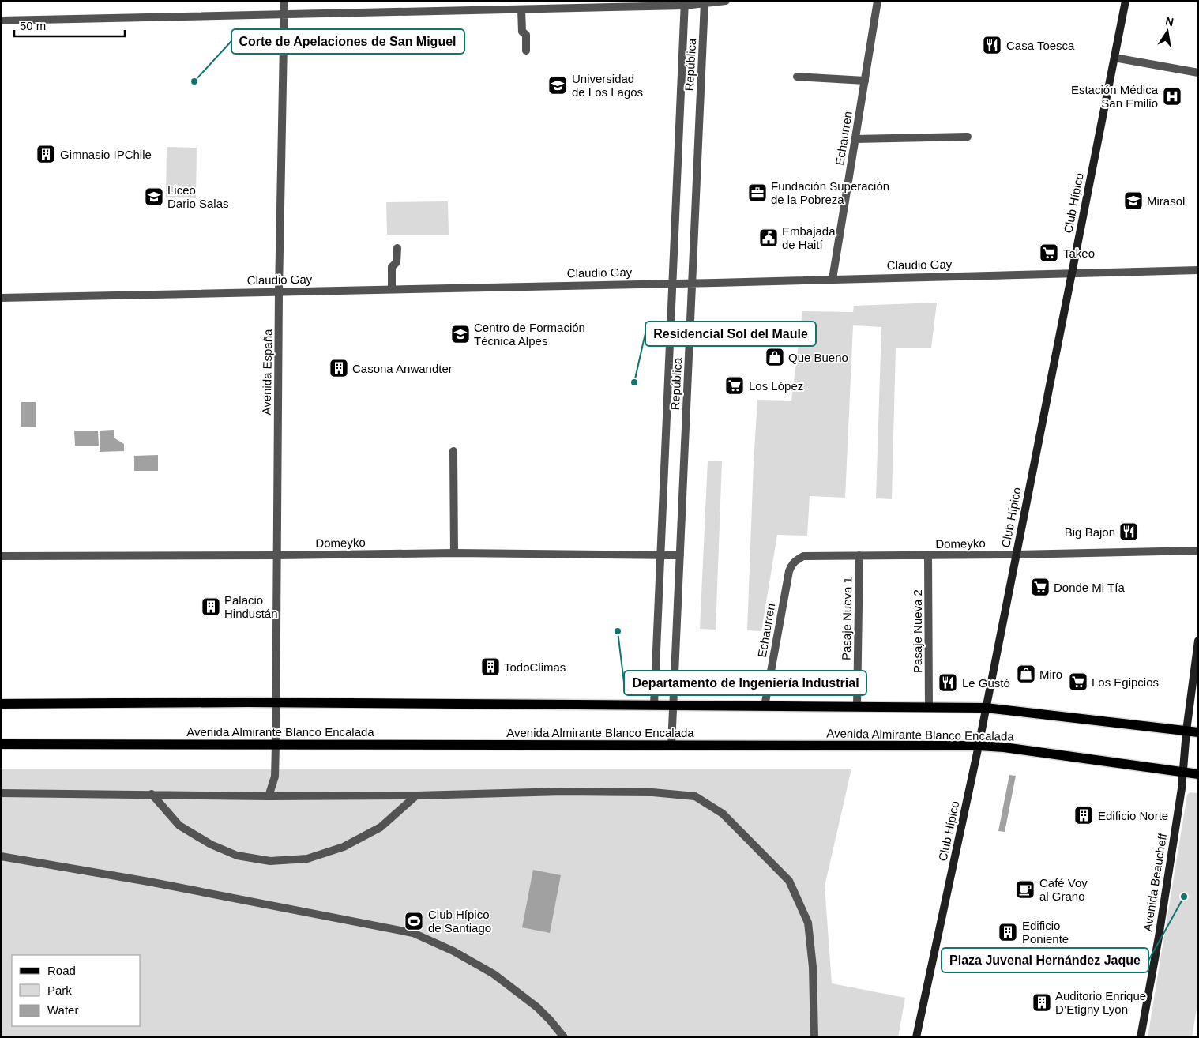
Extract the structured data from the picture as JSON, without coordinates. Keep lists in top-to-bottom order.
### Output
{
  "streets": {
    "main road": ["Club Hípico", "Avenida Almirante Blanco Encalada", "Avenida Beaucheff"],
    "street": [
      "República",
      "Echaurren",
      "Claudio Gay",
      "Avenida España",
      "Domeyko",
      "Pasaje Nueva 1",
      "Pasaje Nueva 2"
    ]
  },
  "crossings": [
    ["República", "Claudio Gay"],
    ["República", "Domeyko"],
    ["República", "Avenida Almirante Blanco Encalada"],
    ["Echaurren", "Claudio Gay"],
    ["Echaurren", "Domeyko"],
    ["Club Hípico", "Claudio Gay"],
    ["Club Hípico", "Domeyko"],
    ["Club Hípico", "Avenida Almirante Blanco Encalada"],
    ["Claudio Gay", "Avenida España"],
    ["Avenida España", "Domeyko"],
    ["Avenida España", "Avenida Almirante Blanco Encalada"],
    ["Domeyko", "Pasaje Nueva 1"],
    ["Domeyko", "Pasaje Nueva 2"],
    ["Avenida Almirante Blanco Encalada", "Avenida Beaucheff"]
  ],
  "places": {
    "restaurant": ["Casa Toesca", "Big Bajon", "Le Gustó"],
    "other": [
      "Corte de Apelaciones de San Miguel",
      "Residencial Sol del Maule",
      "Departamento de Ingeniería Industrial",
      "Plaza Juvenal Hernández Jaque"
    ],
    "school or university": [
      "Universidad de Los Lagos",
      "Liceo Dario Salas",
      "Mirasol",
      "Centro de Formación Técnica Alpes"
    ],
    "hospital": ["Estación Médica San Emilio"],
    "building": [
      "Gimnasio IPChile",
      "Casona Anwandter",
      "Palacio Hindustán",
      "TodoClimas",
      "Edificio Norte",
      "Edificio Poniente",
      "Auditorio Enrique D’Etigny Lyon"
    ],
    "office": ["Fundación Superación de la Pobreza"],
    "public building": ["Embajada de Haití"],
    "supermarket": [
      "Takeo",
      "Los López",
      "Donde Mi Tía",
      "Los Egipcios"
    ],
    "shop": ["Que Bueno", "Miro"],
    "cafe": ["Café Voy al Grano"],
    "sports": ["Club Hípico de Santiago"]
  },
  "legend": ["Road", "Park", "Water"],
  "scale_bar": "50 m",
  "north": "top"
}
